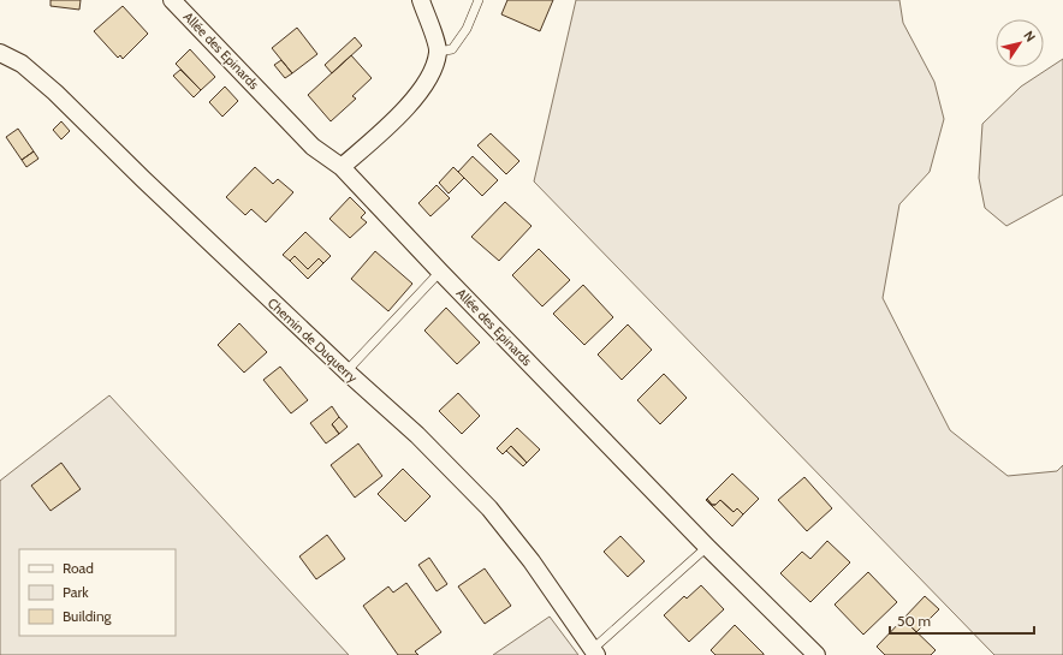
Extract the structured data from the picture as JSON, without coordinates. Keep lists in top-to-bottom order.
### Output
{
  "streets": {
    "street": ["Allée des Epinards", "Chemin de Duquerry"]
  },
  "legend": ["Road", "Park", "Building"],
  "scale_bar": "50 m",
  "north": "top right"
}
